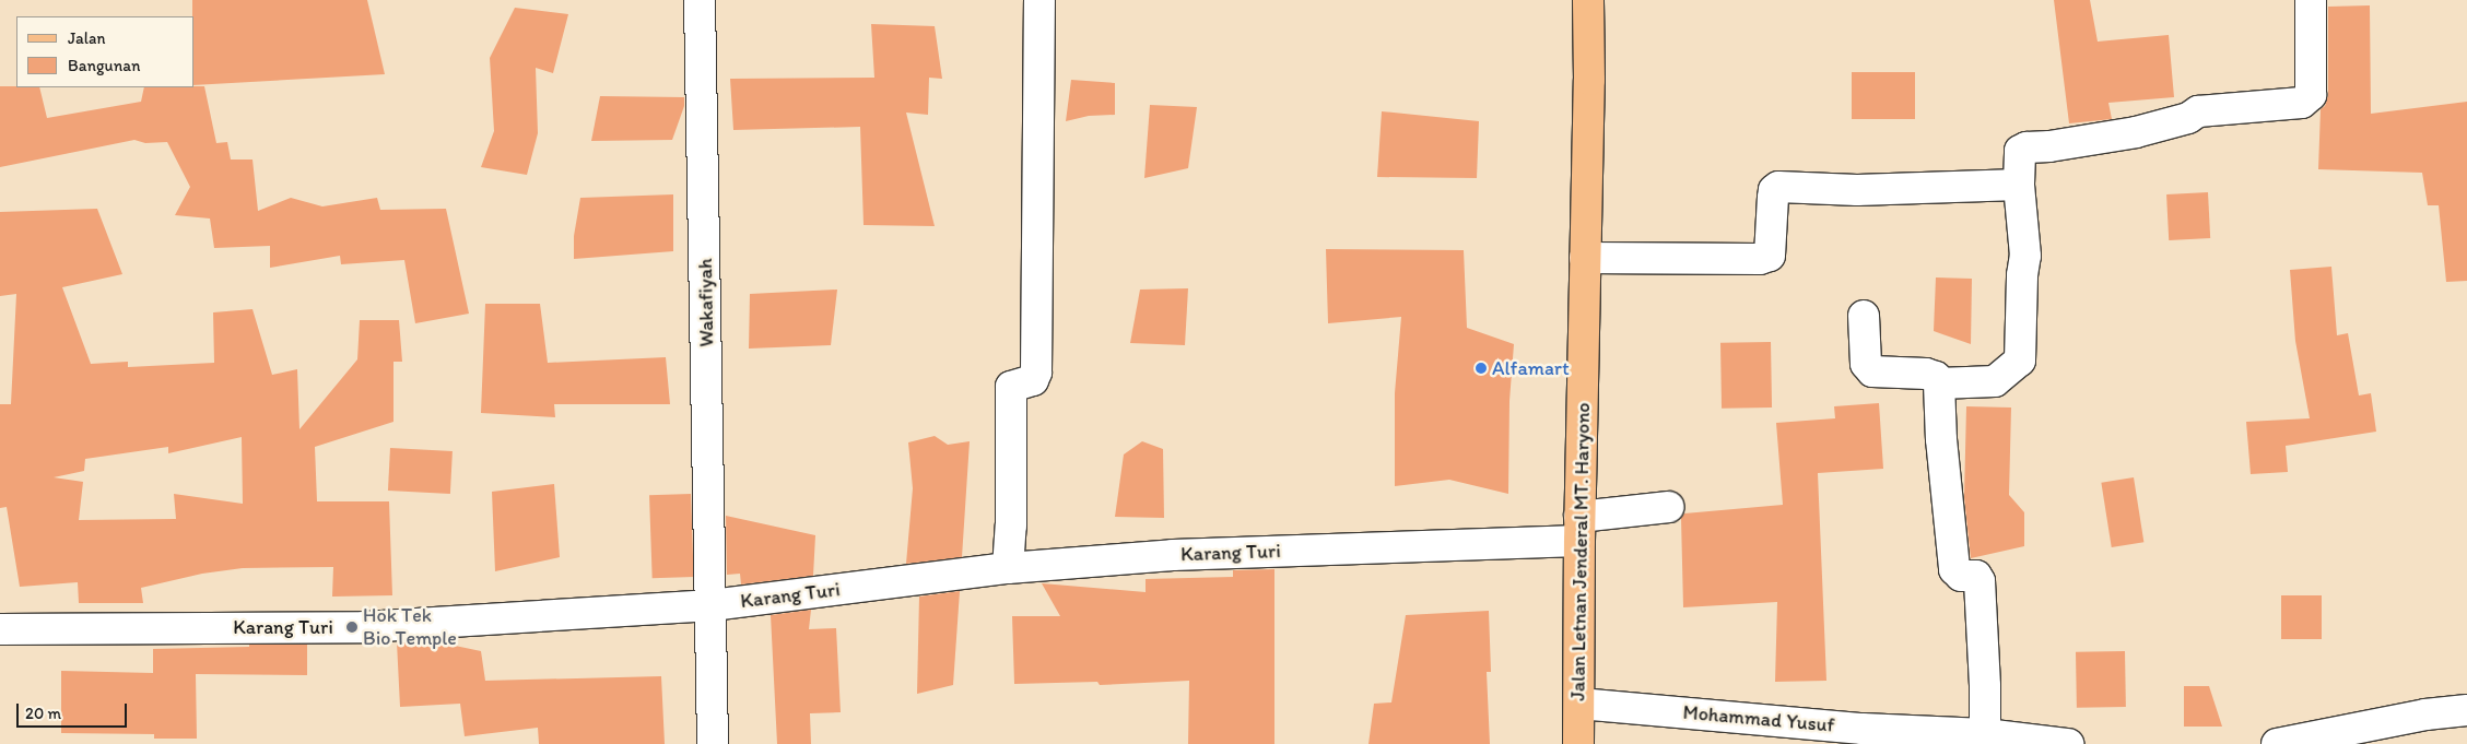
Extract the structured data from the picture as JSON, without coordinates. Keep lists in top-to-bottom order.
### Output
{
  "streets": {
    "main road": ["Jalan Letnan Jenderal MT. Haryono"],
    "street": ["Wakafiyah", "Karang Turi", "Mohammad Yusuf"]
  },
  "crossings": [
    ["Wakafiyah", "Karang Turi"],
    ["Jalan Letnan Jenderal MT. Haryono", "Karang Turi"],
    ["Jalan Letnan Jenderal MT. Haryono", "Mohammad Yusuf"]
  ],
  "places": ["Alfamart", "Hok Tek Bio Temple"],
  "legend": ["Jalan", "Bangunan"],
  "scale_bar": "20 m"
}
